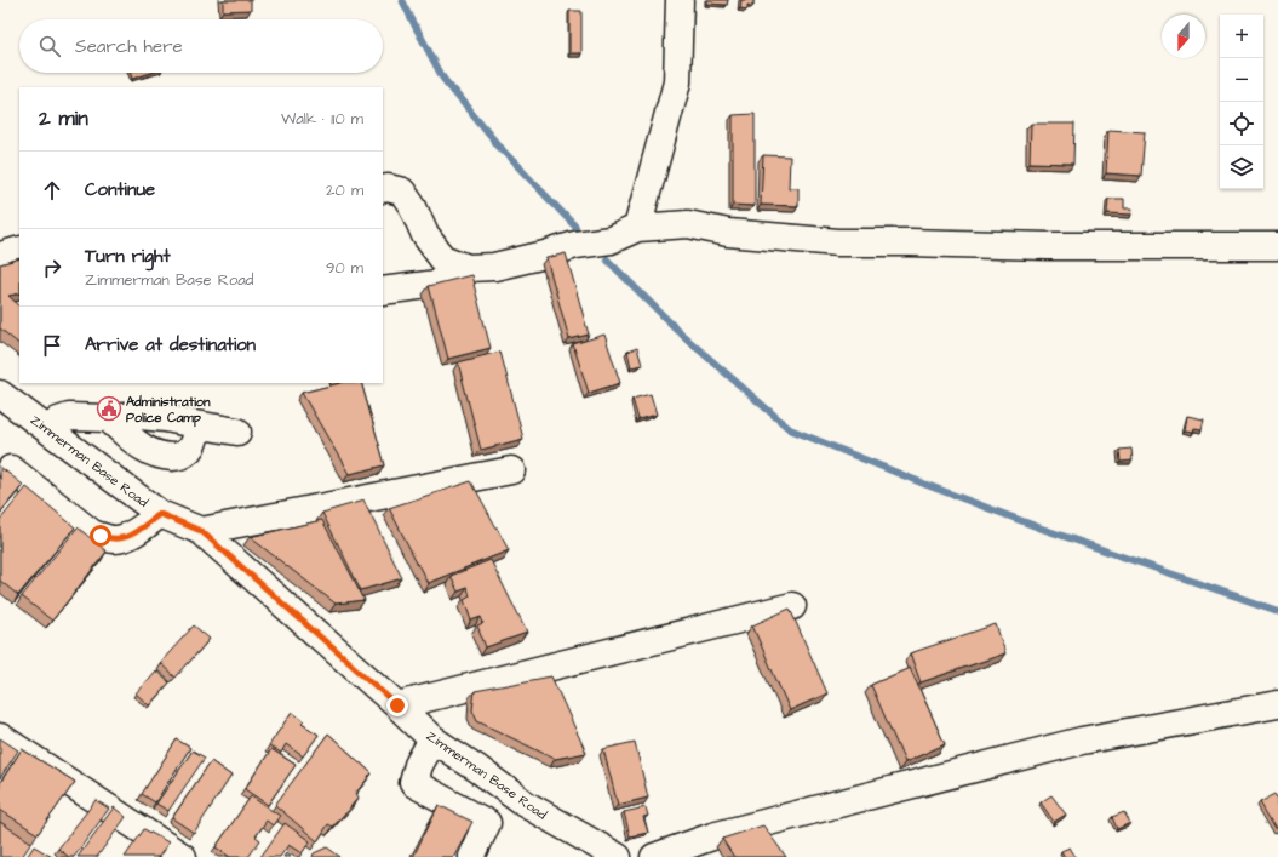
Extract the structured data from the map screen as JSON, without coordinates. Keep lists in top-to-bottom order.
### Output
{
  "streets": {
    "street": ["Zimmerman Base Road"]
  },
  "places": {
    "public building": ["Administration Police Camp"]
  },
  "north": "bottom",
  "page": {
    "map_buttons": ["+", "−"],
    "search": "Search here",
    "heading": ["2 min", "Walk · 110 m"],
    "list": [
      ["Continue", "20 m"],
      ["Turn right", "Zimmerman Base Road", "90 m"],
      "Arrive at destination"
    ]
  }
}
